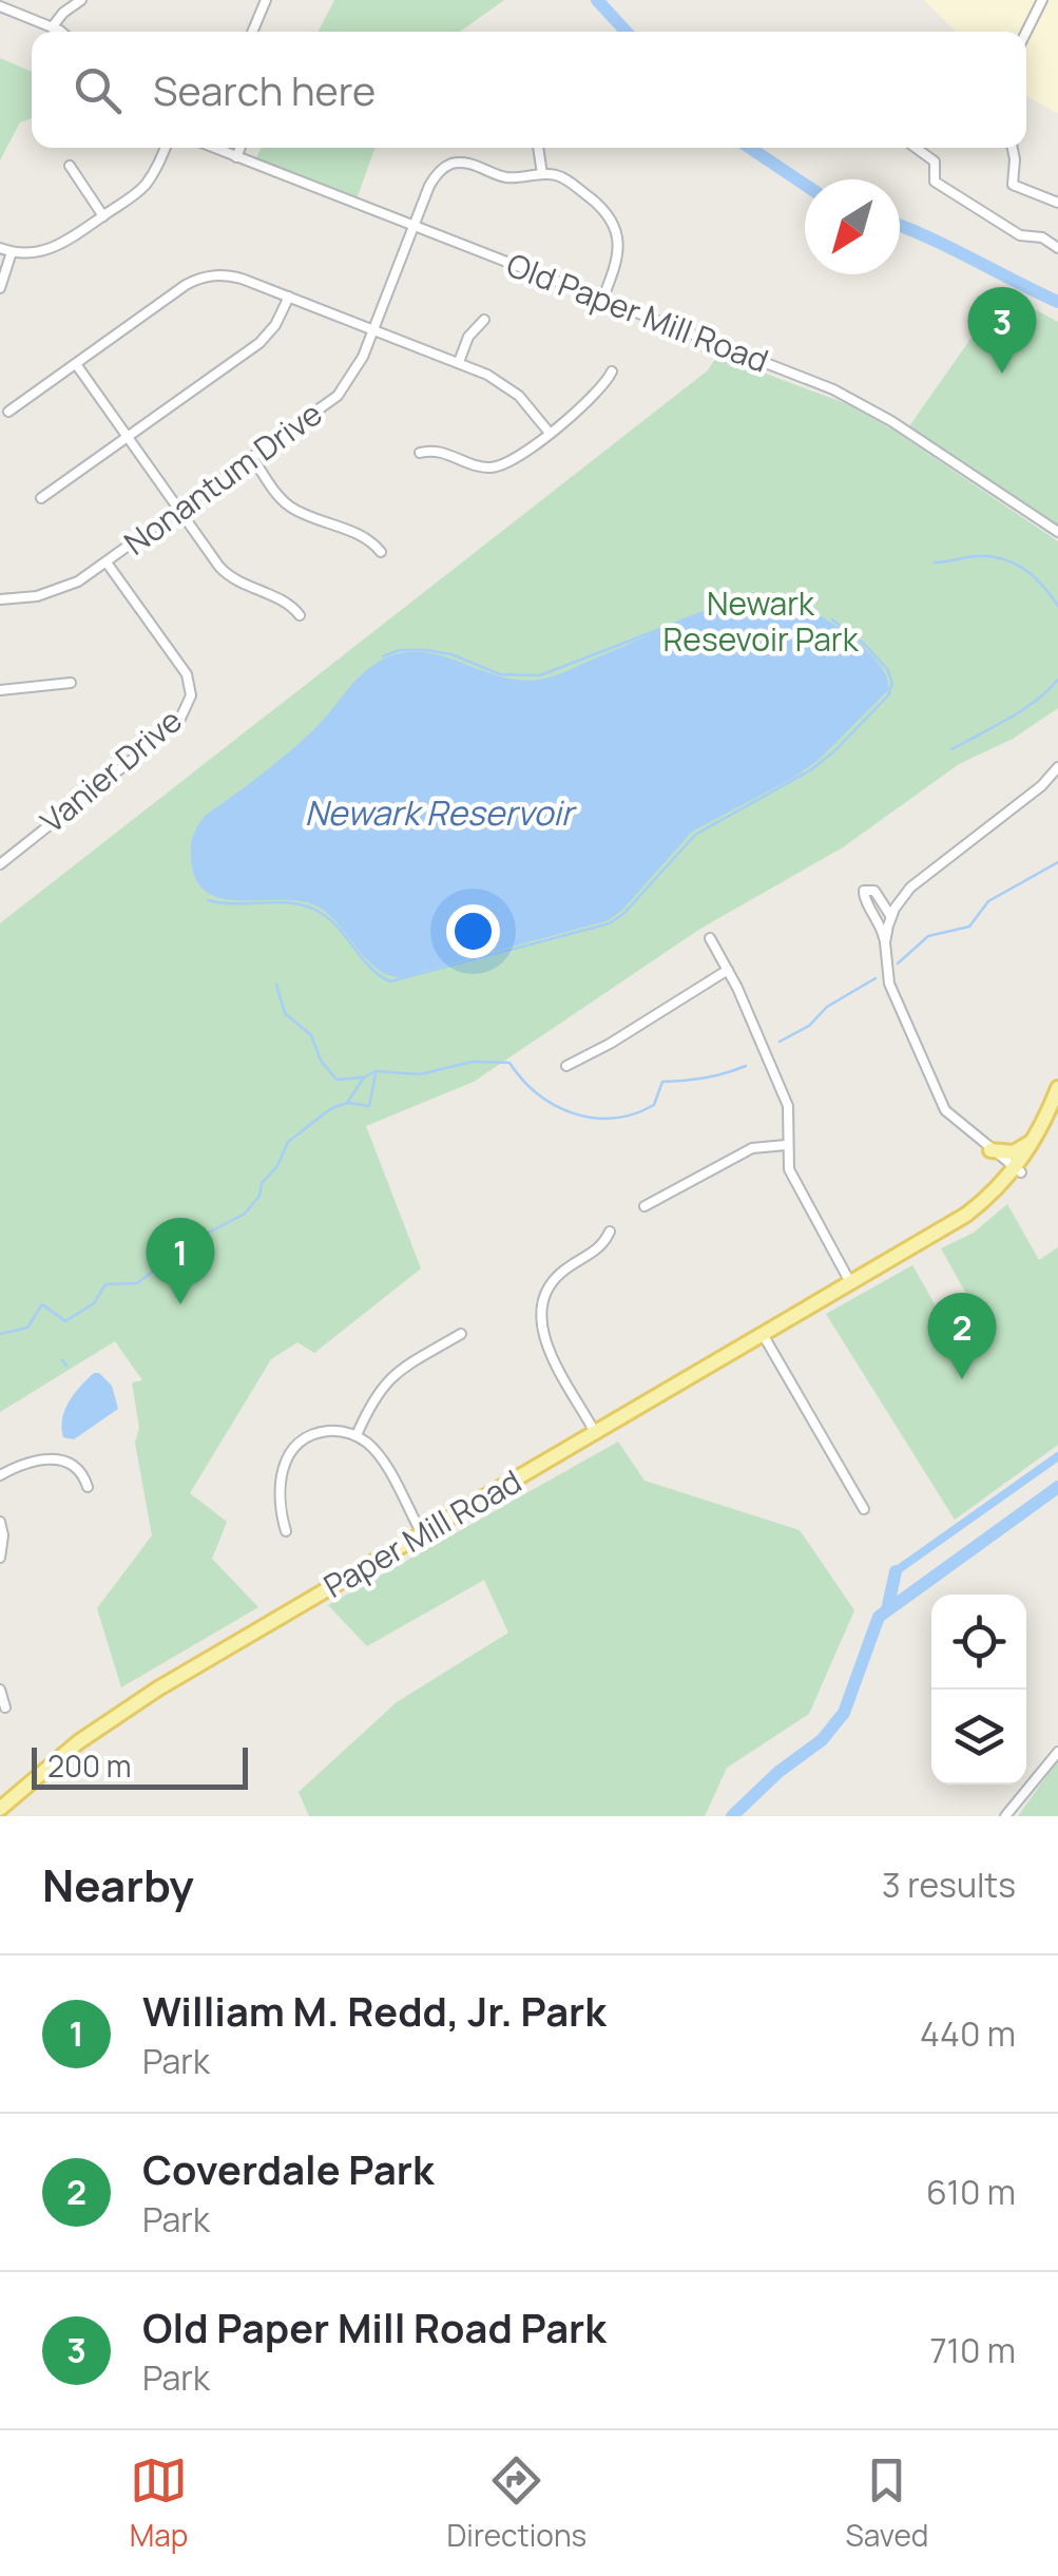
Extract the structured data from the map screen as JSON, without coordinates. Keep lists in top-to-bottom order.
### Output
{
  "streets": {
    "main road": ["Paper Mill Road"],
    "street": ["Old Paper Mill Road", "Nonantum Drive", "Vanier Drive"]
  },
  "crossings": [
    ["Old Paper Mill Road", "Nonantum Drive"],
    ["Nonantum Drive", "Vanier Drive"]
  ],
  "water": ["Newark Reservoir"],
  "parks": ["Newark Resevoir Park"],
  "scale_bar": "200 m",
  "north": "bottom left",
  "page": {
    "search": "Search here",
    "pins": ["3", "1", "2"],
    "scale": "200 m",
    "heading": ["Nearby", "3 results"],
    "list": [
      {
        "mark": "1",
        "name": "William M. Redd, Jr. Park",
        "note": "Park",
        "value": "440 m"
      },
      {
        "mark": "2",
        "name": "Coverdale Park",
        "note": "Park",
        "value": "610 m"
      },
      {
        "mark": "3",
        "name": "Old Paper Mill Road Park",
        "note": "Park",
        "value": "710 m"
      }
    ],
    "nav": ["Map", "Directions", "Saved"]
  }
}
